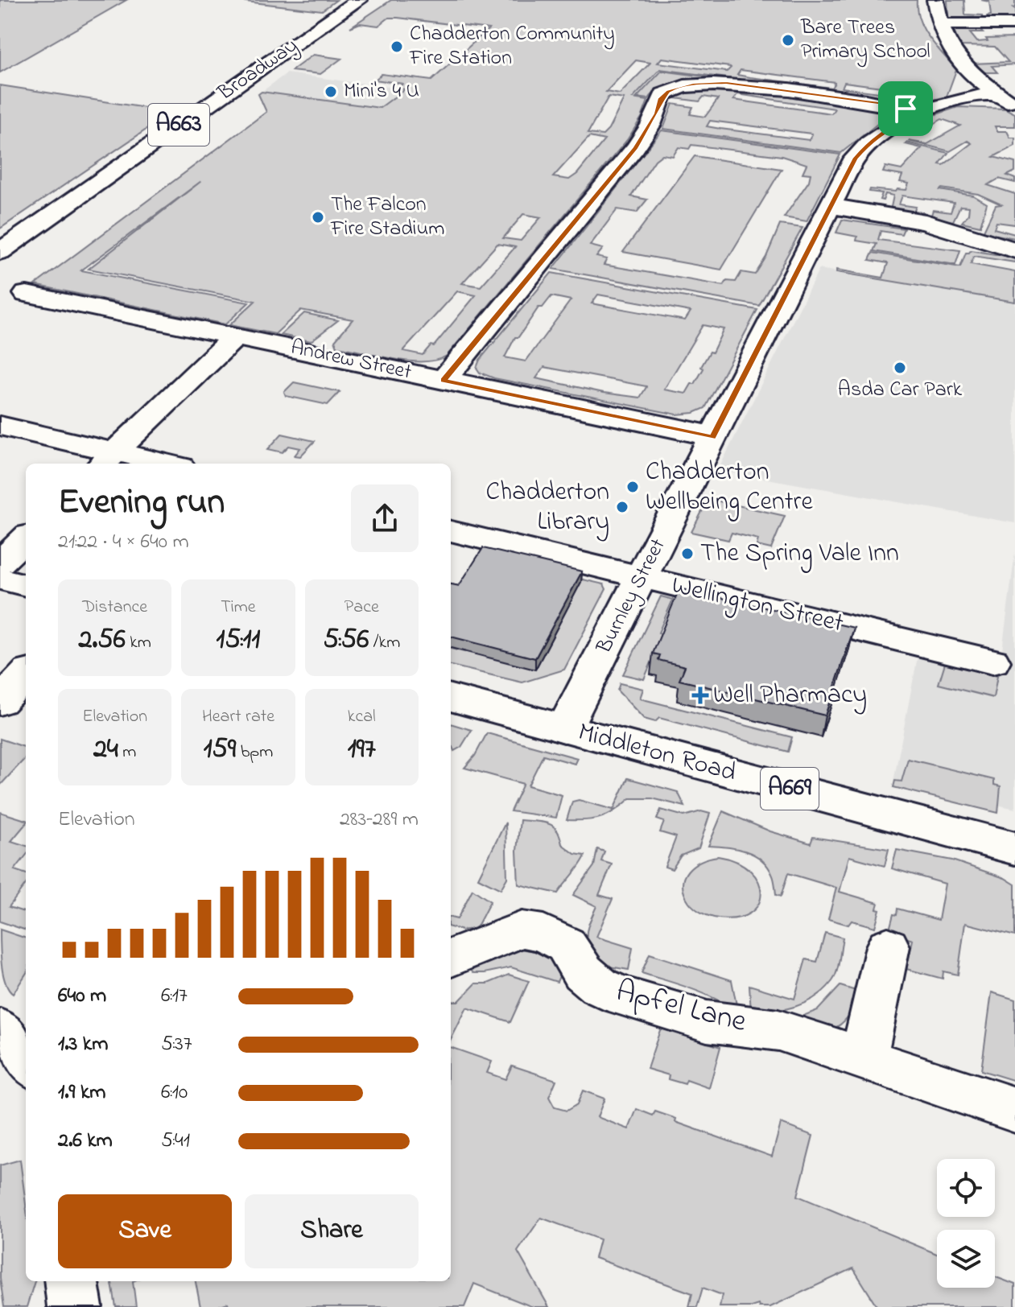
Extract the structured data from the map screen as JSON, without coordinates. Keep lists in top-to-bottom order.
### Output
{
  "streets": {
    "main road": [
      "Broadway",
      "A663",
      "Andrew Street",
      "Burnley Street",
      "Wellington Street",
      "Middleton Road",
      "A669",
      "Apfel Lane"
    ]
  },
  "crossings": [
    ["Andrew Street", "Burnley Street"],
    ["Burnley Street", "Wellington Street"],
    ["Burnley Street", "Middleton Road"]
  ],
  "places": {
    "other": [
      "Bare Trees Primary School",
      "Chadderton Community Fire Station",
      "Mini's 4 U",
      "The Falcon Fire Stadium",
      "Asda Car Park",
      "Chadderton Wellbeing Centre",
      "Chadderton Library",
      "The Spring Vale Inn"
    ],
    "health": ["Well Pharmacy"]
  },
  "page": {
    "heading": ["Evening run", "21:22 · 4 × 640 m"],
    "stats": [
      ["Distance", "2.56 km"],
      ["Time", "15:11"],
      ["Pace", "5:56 /km"],
      ["Elevation", "24 m"],
      ["Heart rate", "159 bpm"],
      ["kcal", "197"]
    ],
    "chart": ["Elevation", "283–289 m"],
    "list": [
      {
        "name": "640 m",
        "note": "6:17"
      },
      {
        "name": "1.3 km",
        "note": "5:37"
      },
      {
        "name": "1.9 km",
        "note": "6:10"
      },
      {
        "name": "2.6 km",
        "note": "5:41"
      }
    ],
    "buttons": ["Save", "Share"]
  }
}
